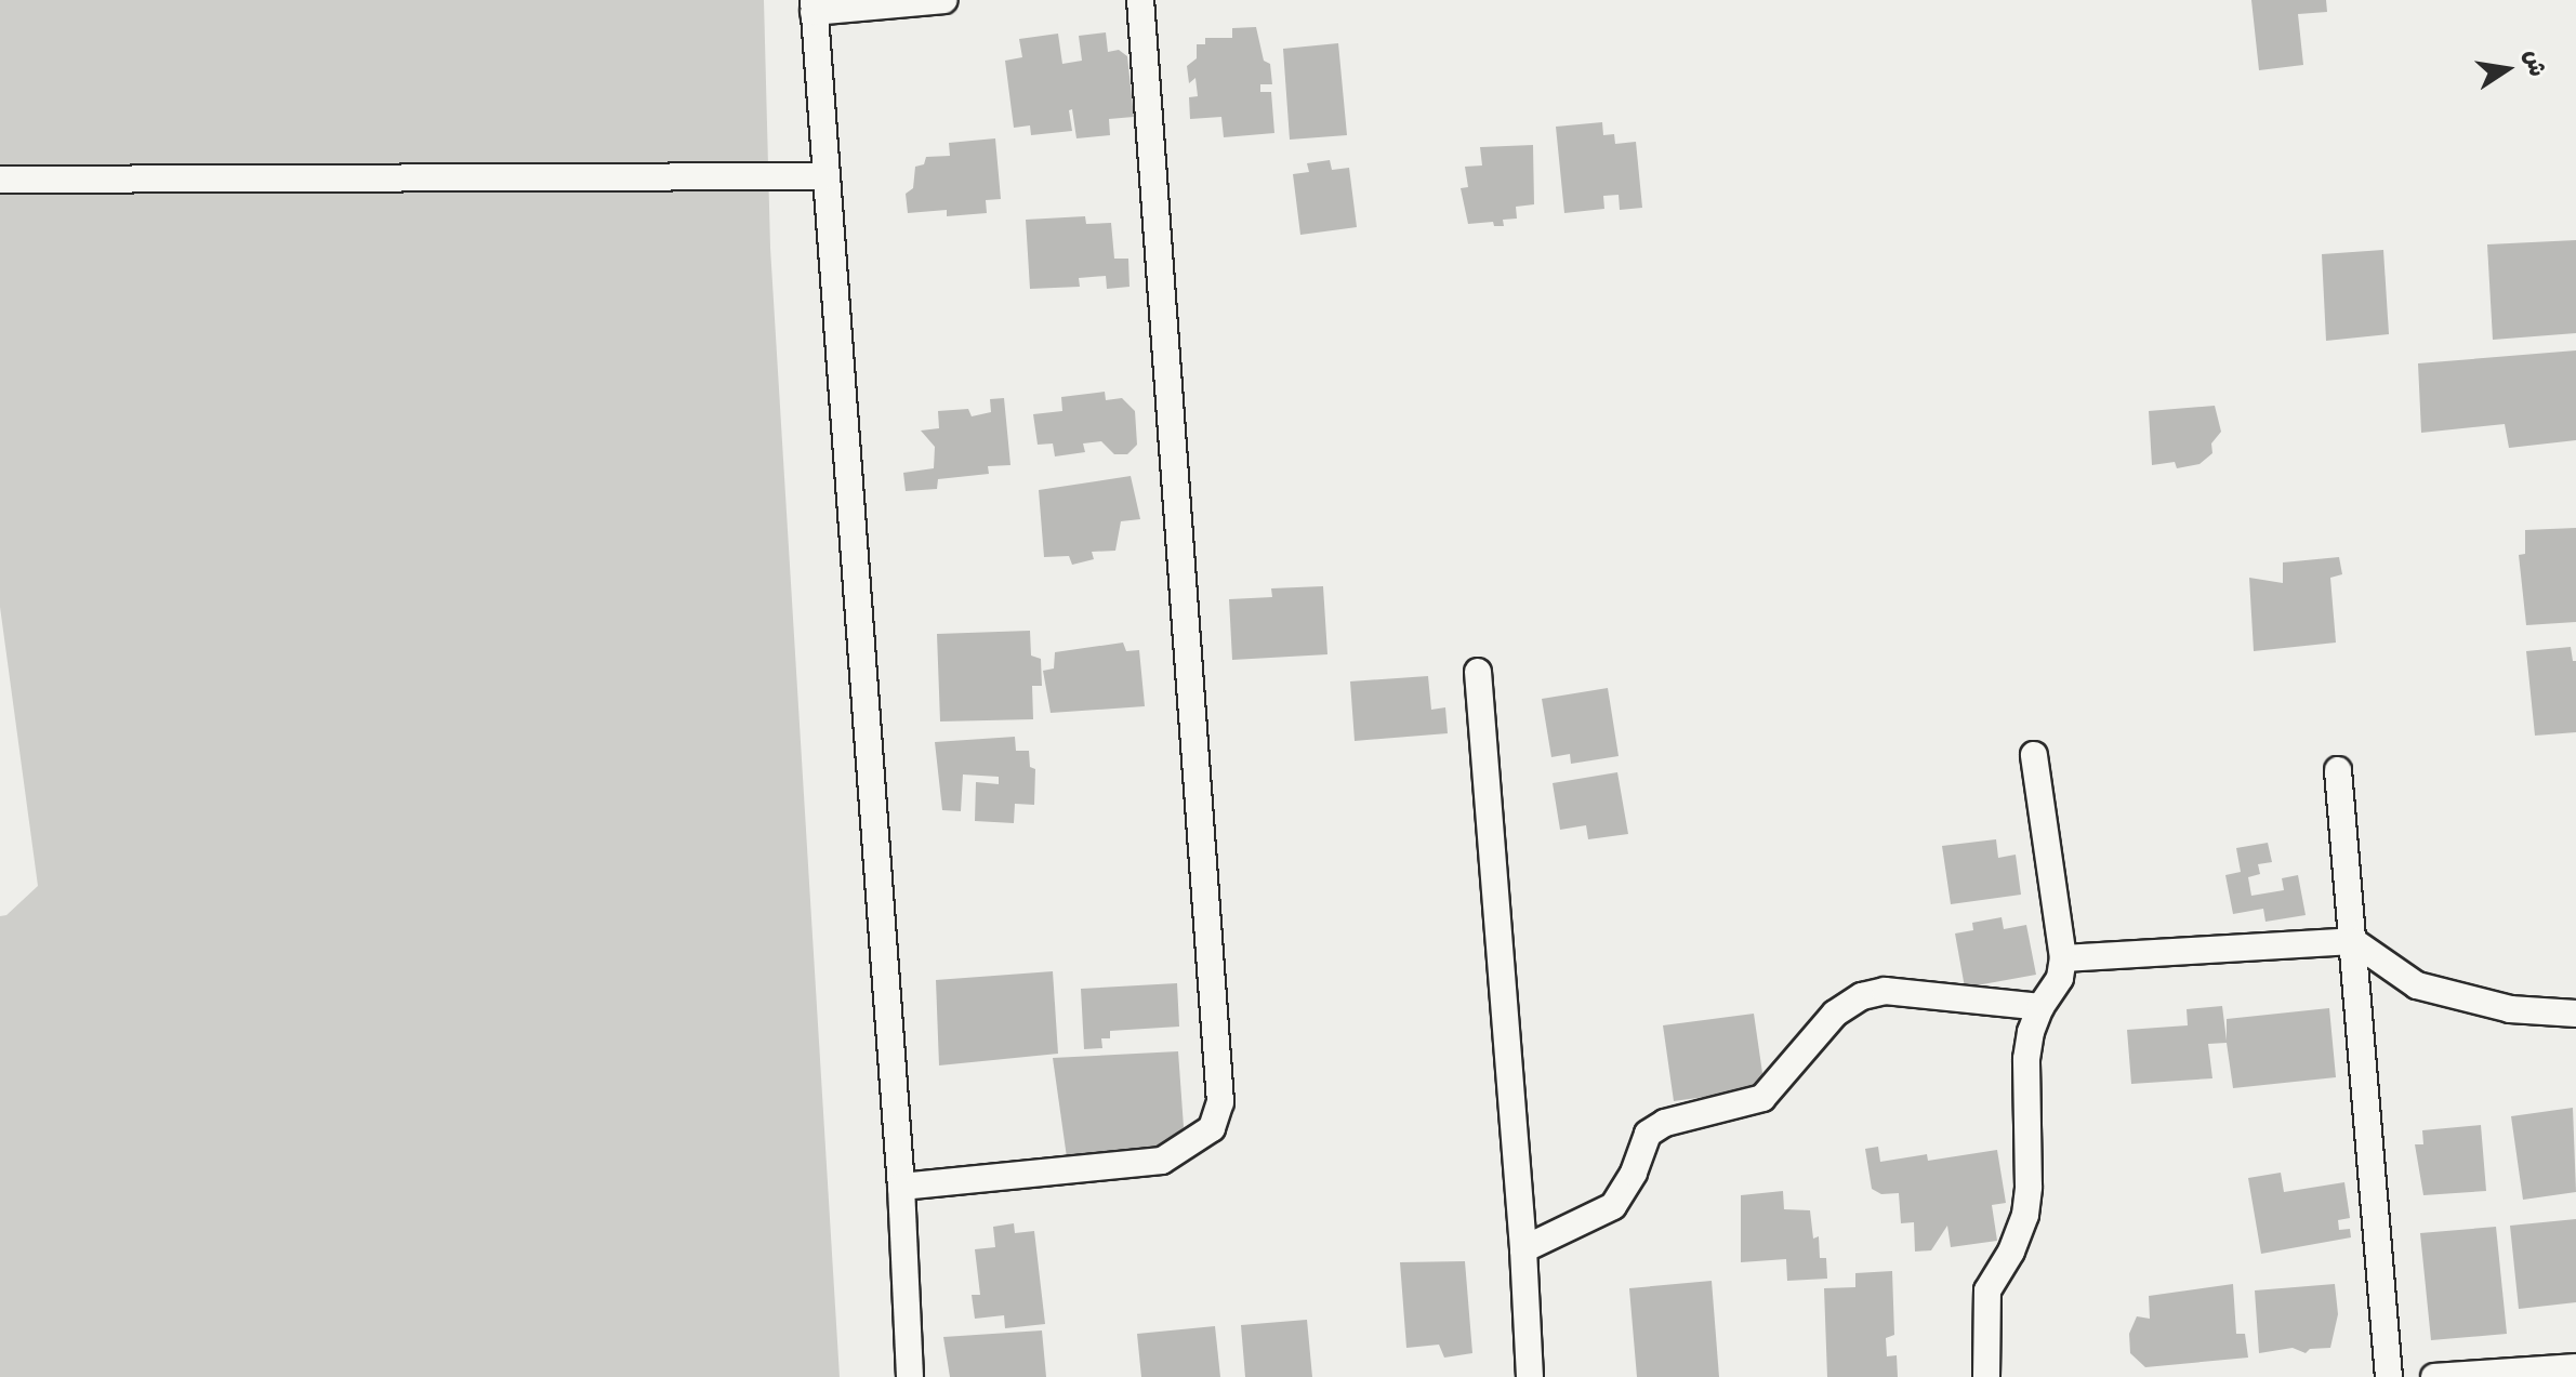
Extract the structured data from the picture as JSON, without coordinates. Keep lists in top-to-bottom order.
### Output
{
  "north": "right"
}
